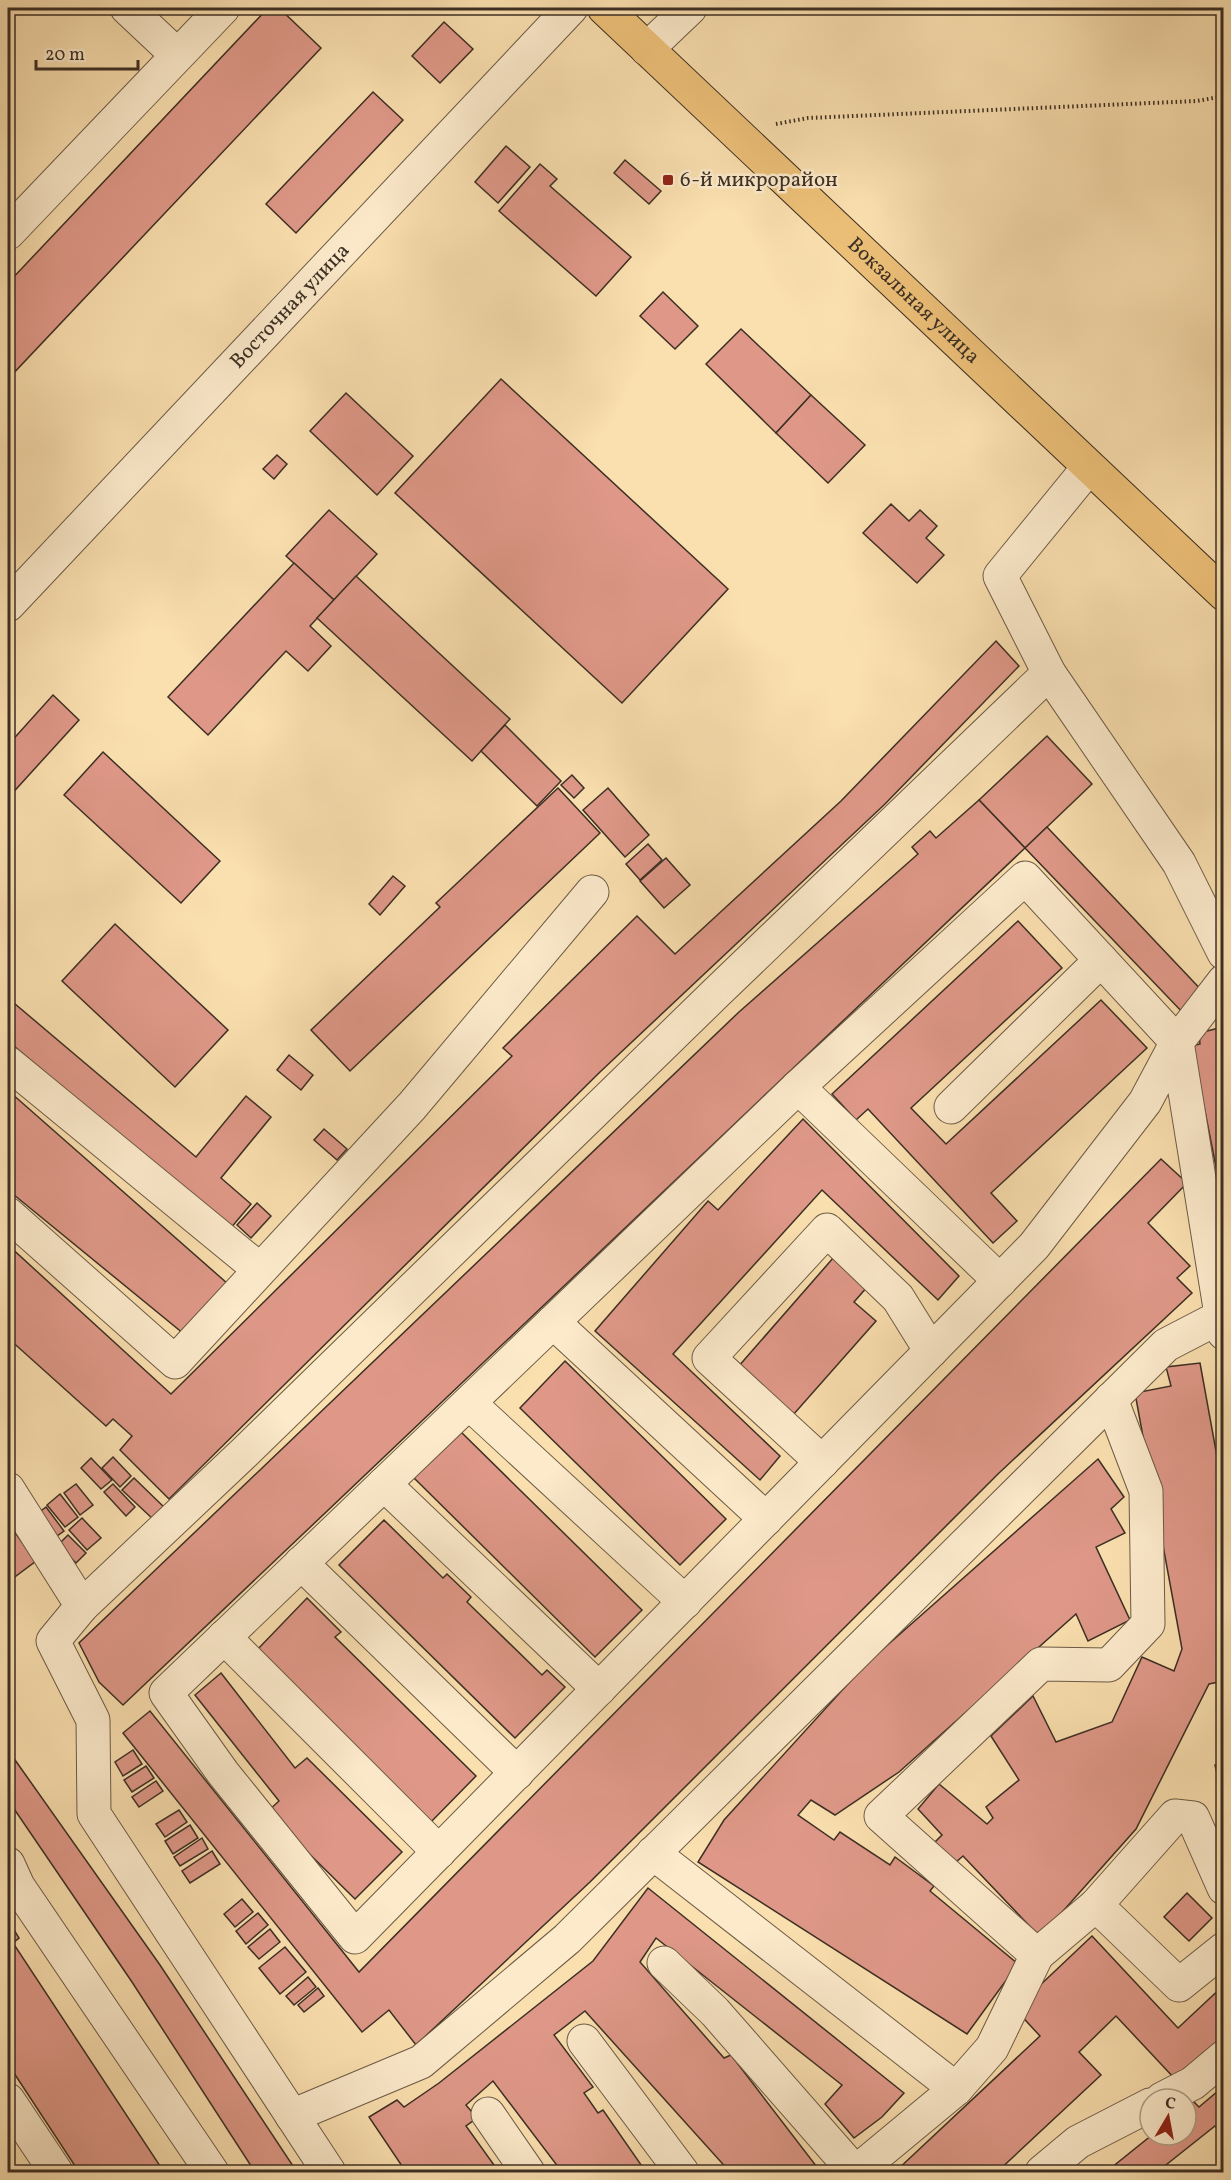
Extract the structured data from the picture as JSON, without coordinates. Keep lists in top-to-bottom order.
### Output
{
  "streets": {
    "main road": ["Вокзальная улица"],
    "street": ["Восточная улица"]
  },
  "places": {
    "transit": ["6-й микрорайон"]
  },
  "scale_bar": "20 m",
  "north": "top"
}
